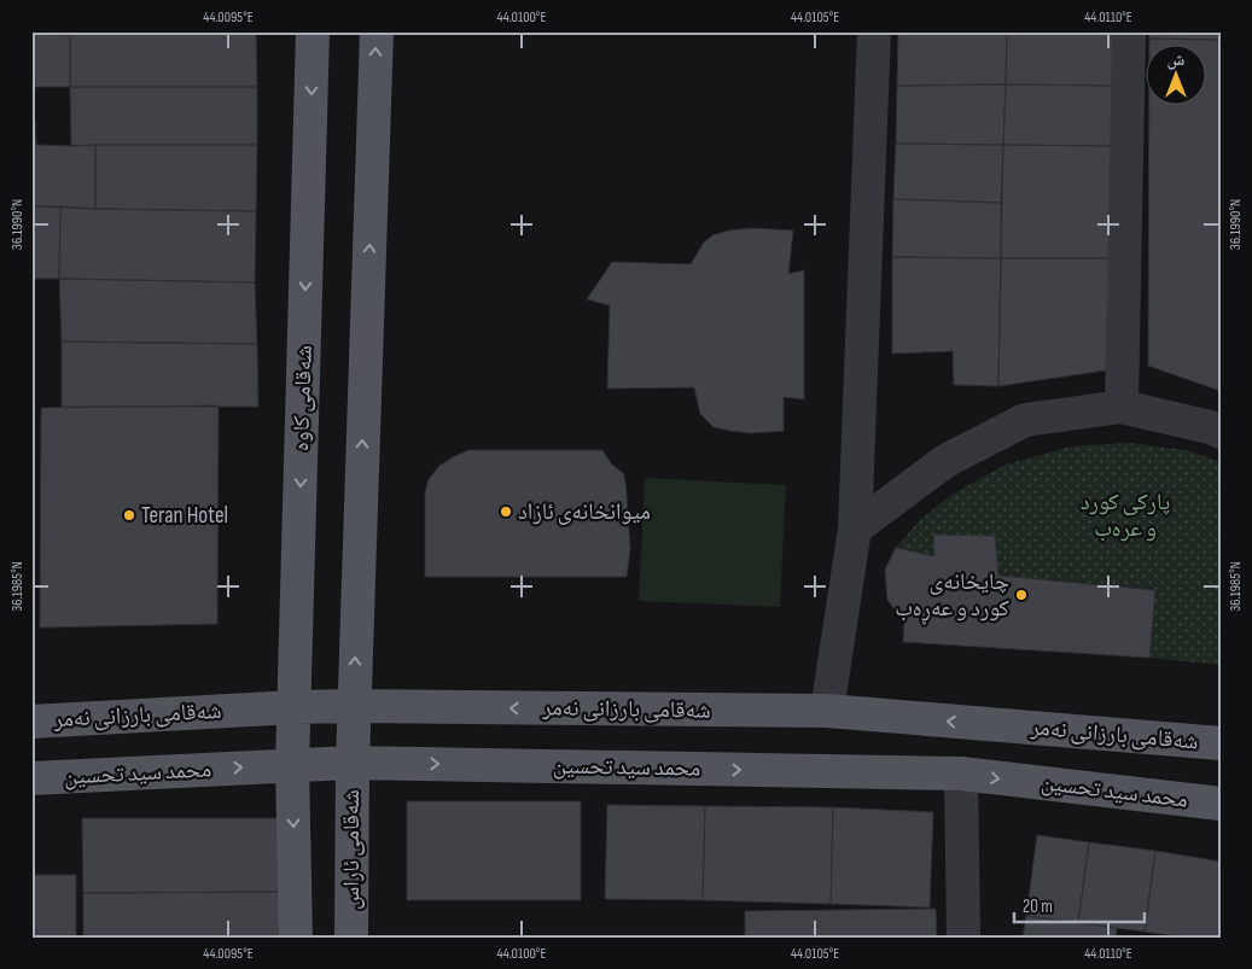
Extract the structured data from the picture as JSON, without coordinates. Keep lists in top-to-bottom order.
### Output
{
  "streets": {
    "main road": [
      "شەقامی کاوە",
      "شەقامی بارزانی نەمر",
      "محمد سید تحسین",
      "شەقامی ئاراس"
    ]
  },
  "crossings": [
    ["شەقامی کاوە", "شەقامی بارزانی نەمر"],
    ["شەقامی کاوە", "محمد سید تحسین"],
    ["محمد سید تحسین", "شەقامی ئاراس"]
  ],
  "one_way": ["شەقامی بارزانی نەمر", "محمد سید تحسین"],
  "parks": ["پاركی كورد و عرەب"],
  "places": ["میوانخانەی ئازاد", "Teran Hotel", "چایخانەی کورد و عەڕەب"],
  "scale_bar": "20 m",
  "north": "top",
  "coordinates": [
    "44.0095°E",
    "44.0100°E",
    "44.0105°E",
    "44.0110°E",
    "36.1990°N",
    "36.1985°N"
  ]
}
